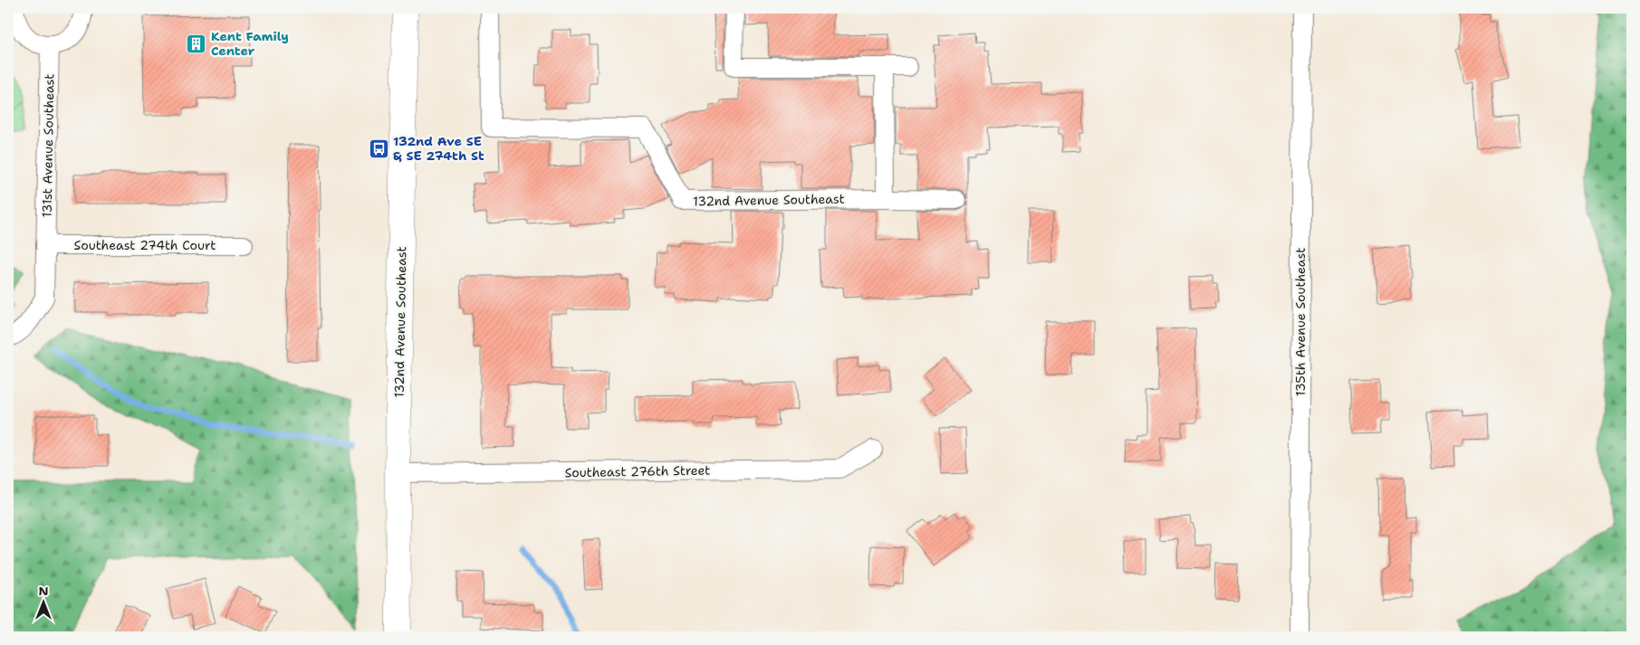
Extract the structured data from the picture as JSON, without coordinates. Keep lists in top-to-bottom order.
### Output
{
  "streets": {
    "main road": ["132nd Avenue Southeast"],
    "street": [
      "131st Avenue Southeast",
      "Southeast 274th Court",
      "135th Avenue Southeast",
      "Southeast 276th Street"
    ]
  },
  "crossings": [
    ["131st Avenue Southeast", "Southeast 274th Court"],
    ["132nd Avenue Southeast", "Southeast 276th Street"]
  ],
  "places": {
    "building": ["Kent Family Center"],
    "bus stop": ["132nd Ave SE & SE 274th St"]
  },
  "north": "top"
}
